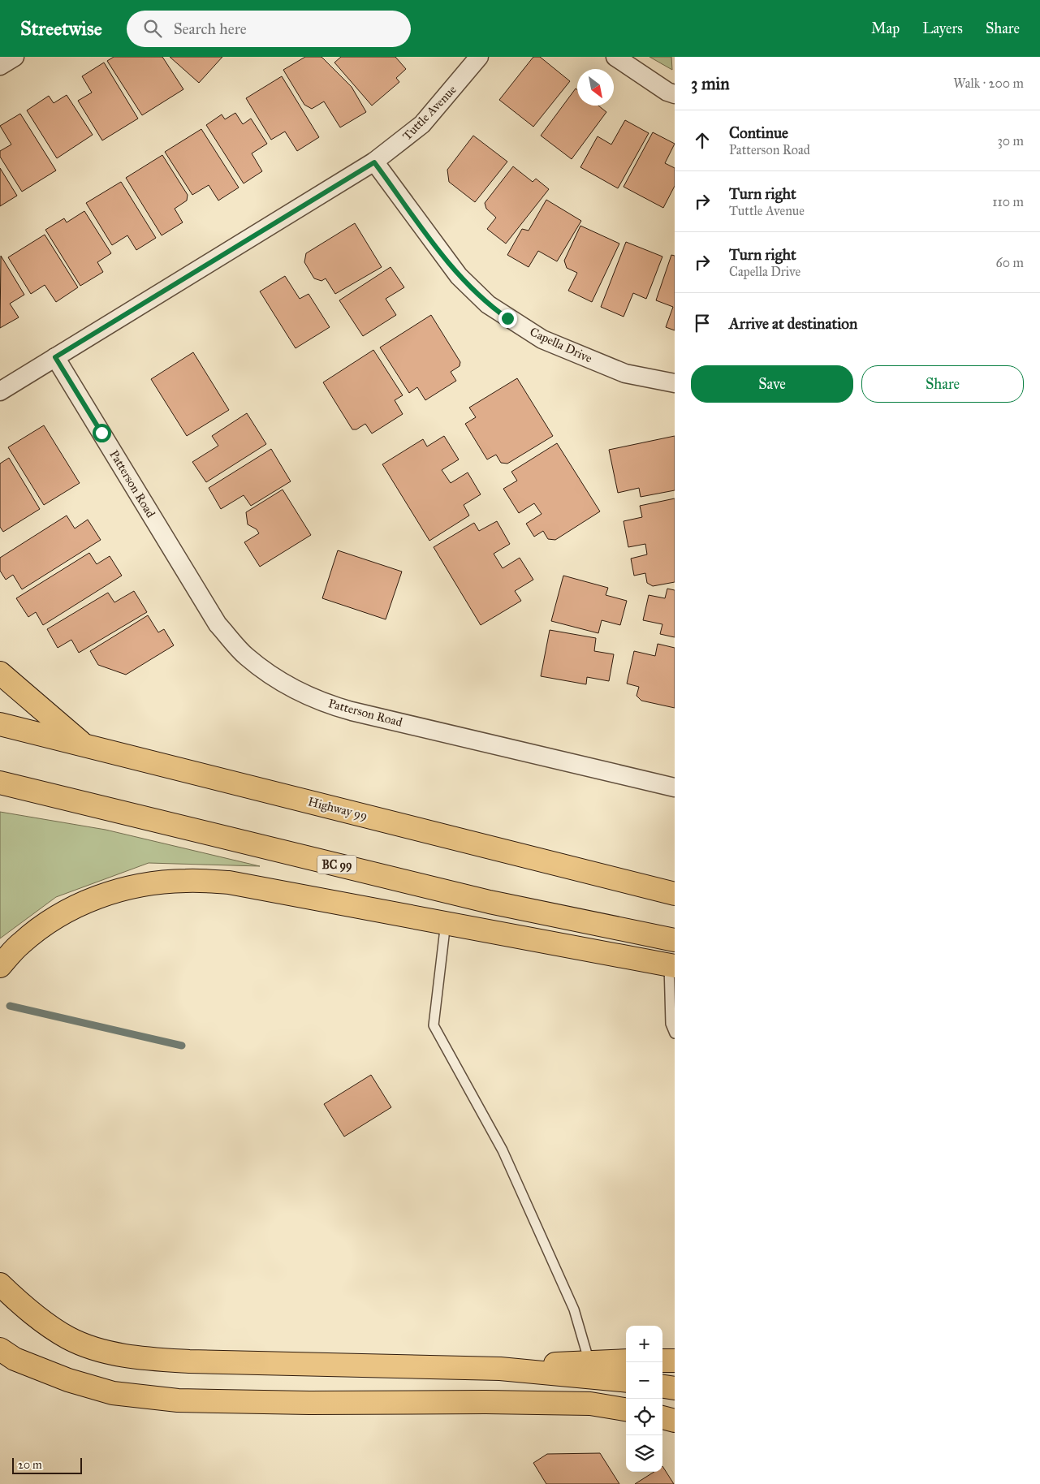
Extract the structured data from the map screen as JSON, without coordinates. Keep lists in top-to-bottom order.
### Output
{
  "streets": {
    "highway": ["Highway 99", "BC 99"],
    "street": ["Tuttle Avenue", "Capella Drive", "Patterson Road"]
  },
  "crossings": [
    ["Tuttle Avenue", "Capella Drive"],
    ["Tuttle Avenue", "Patterson Road"]
  ],
  "scale_bar": "20 m",
  "north": "bottom right",
  "page": {
    "header": "Streetwise",
    "search": "Search here",
    "nav": ["Map", "Layers", "Share"],
    "heading": ["3 min", "Walk · 200 m"],
    "list": [
      ["Continue", "Patterson Road", "30 m"],
      ["Turn right", "Tuttle Avenue", "110 m"],
      ["Turn right", "Capella Drive", "60 m"],
      "Arrive at destination"
    ],
    "buttons": ["Save", "Share"],
    "map_buttons": ["+", "−"],
    "scale": "20 m"
  }
}
